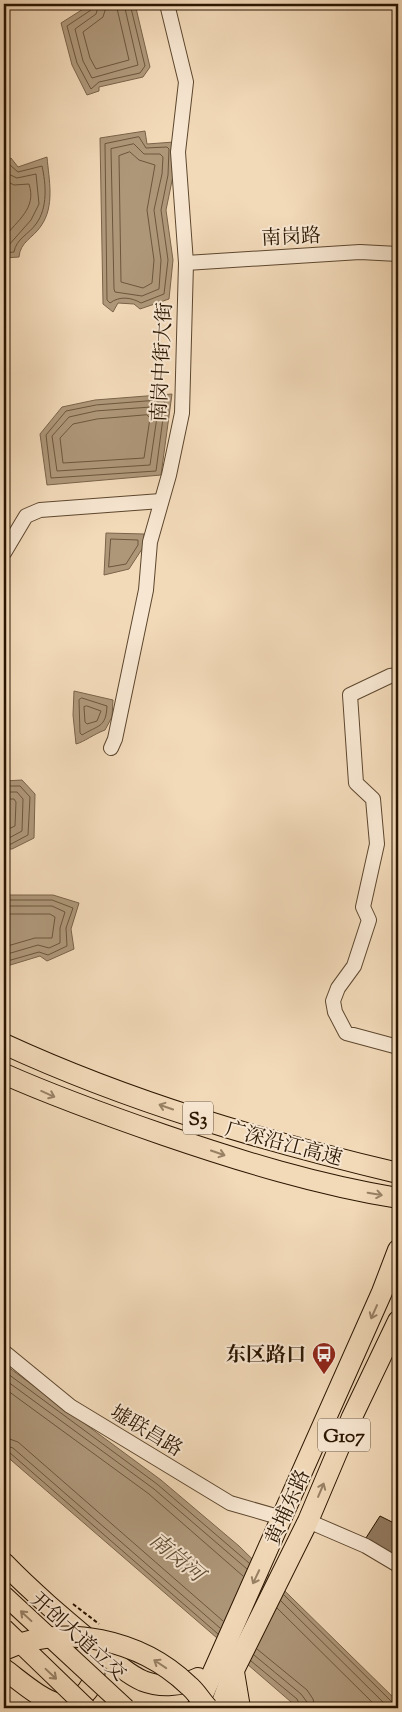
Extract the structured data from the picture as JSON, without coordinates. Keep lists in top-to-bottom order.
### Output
{
  "streets": {
    "highway": [
      "S3",
      "广深沿江高速",
      "G107",
      "黄埔东路"
    ],
    "main road": ["开创大道立交"],
    "street": ["南岗路", "南岗中街大街", "墟联昌路"]
  },
  "crossings": [
    ["南岗路", "南岗中街大街"],
    ["墟联昌路", "黄埔东路"]
  ],
  "water": ["南岗河"],
  "places": {
    "bus stop": ["东区路口"]
  }
}
